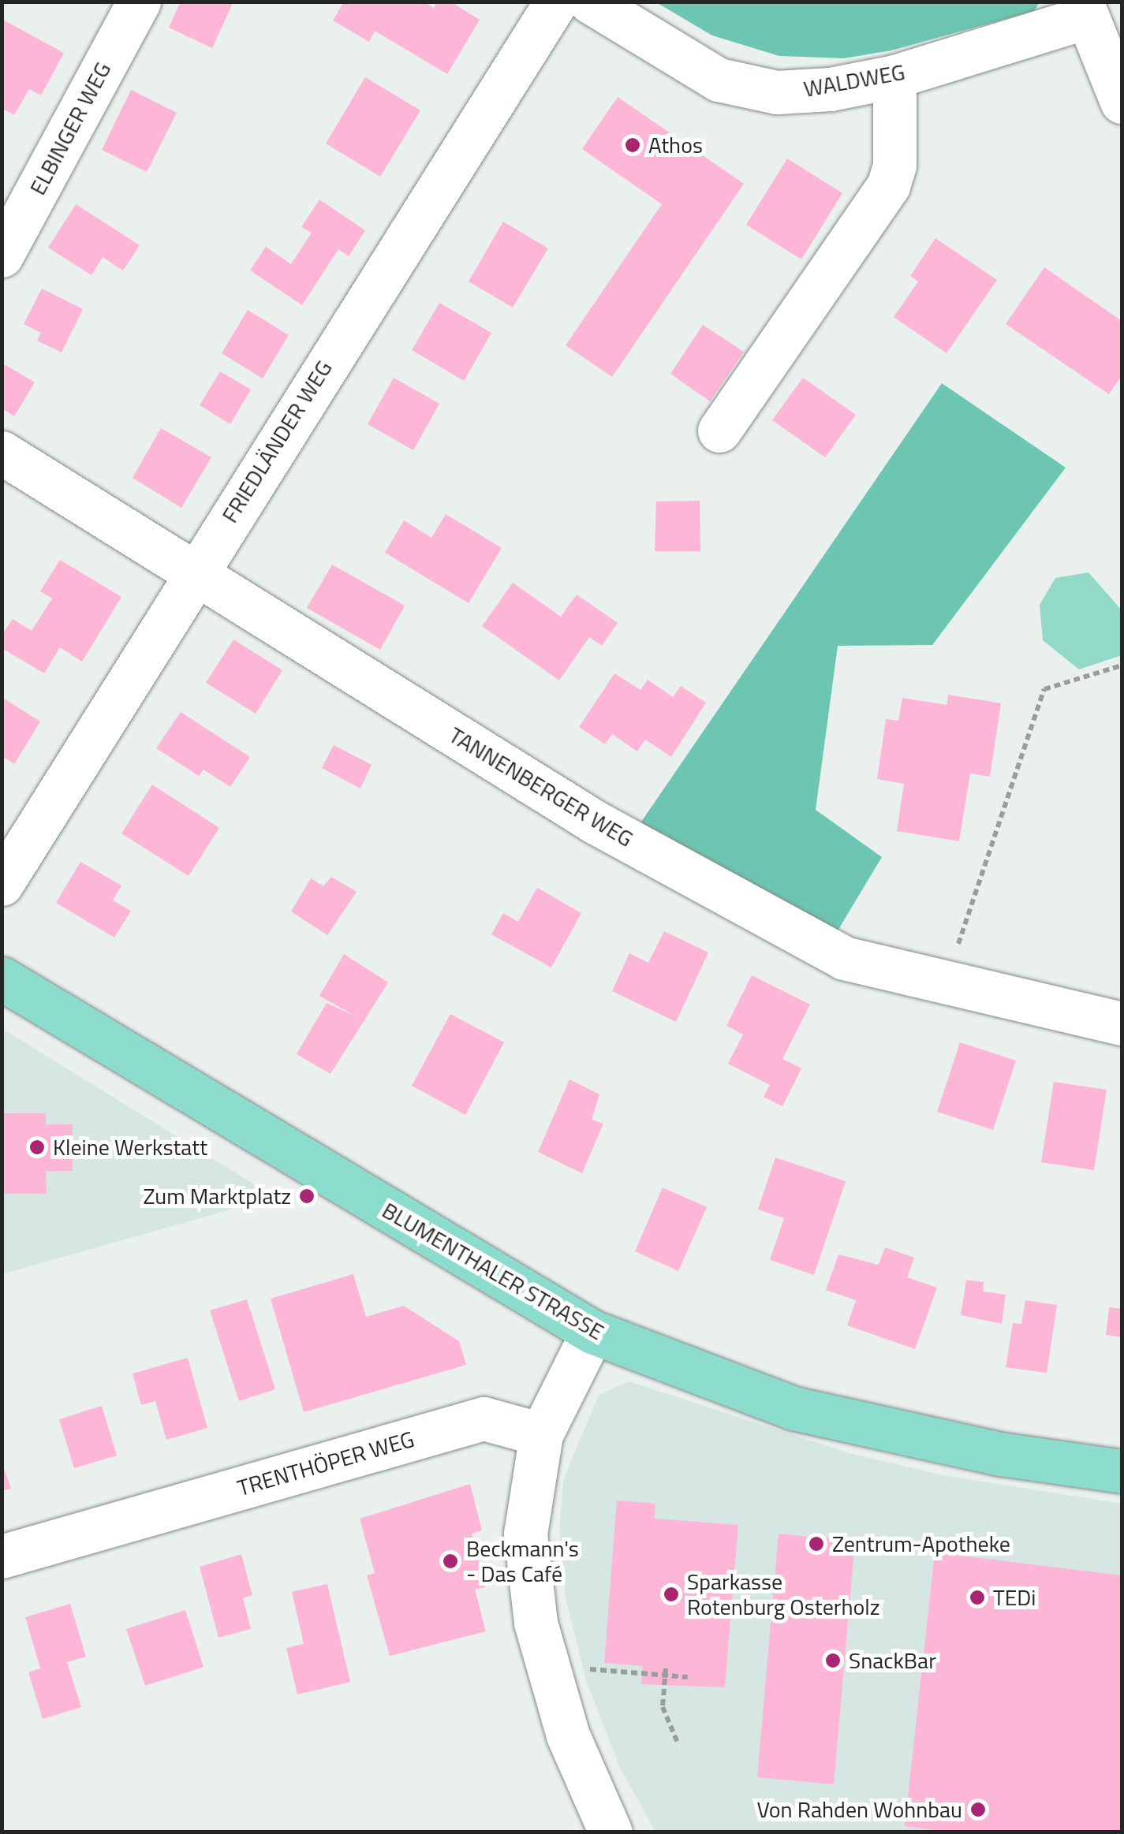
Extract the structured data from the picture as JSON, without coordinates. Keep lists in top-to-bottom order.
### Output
{
  "streets": {
    "main road": ["BLUMENTHALER STRASSE"],
    "street": [
      "WALDWEG",
      "ELBINGER WEG",
      "FRIEDLÄNDER WEG",
      "TANNENBERGER WEG",
      "TRENTHÖPER WEG"
    ]
  },
  "crossings": [
    ["FRIEDLÄNDER WEG", "TANNENBERGER WEG"]
  ],
  "places": [
    "Athos",
    "Kleine Werkstatt",
    "Zum Marktplatz",
    "Zentrum-Apotheke",
    "Beckmann's - Das Café",
    "Sparkasse Rotenburg Osterholz",
    "TEDi",
    "SnackBar",
    "Von Rahden Wohnbau"
  ]
}
